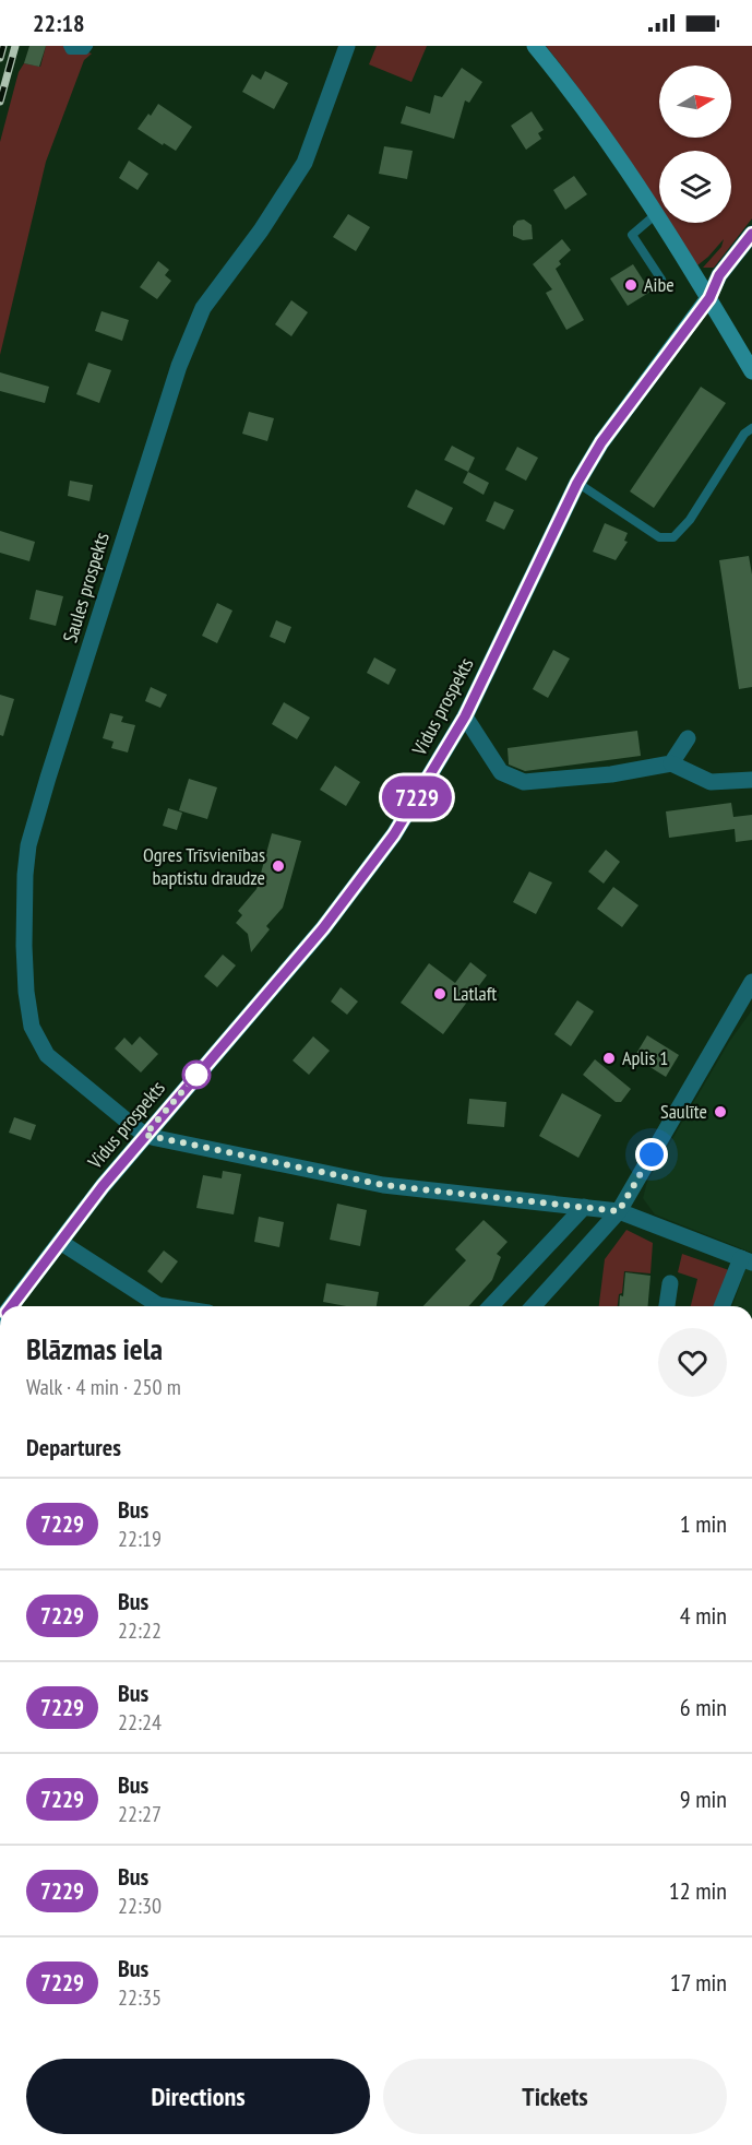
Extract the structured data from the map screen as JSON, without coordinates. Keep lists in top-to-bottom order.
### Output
{
  "streets": {
    "main road": ["Vidus prospekts"],
    "street": ["Saules prospekts"]
  },
  "crossings": [
    ["Saules prospekts", "Vidus prospekts"]
  ],
  "places": [
    "Aibe",
    "Ogres Trīsvienības baptistu draudze",
    "Latlaft",
    "Aplis 1",
    "Saulīte"
  ],
  "lines": ["bus line 7229"],
  "north": "right",
  "page": {
    "status": "22:18",
    "on_map": "7229",
    "heading": [
      ["Blāzmas iela", "Walk · 4 min · 250 m"],
      "Departures"
    ],
    "list": [
      {
        "mark": "7229",
        "name": "Bus",
        "note": "22:19",
        "value": "1 min"
      },
      {
        "mark": "7229",
        "name": "Bus",
        "note": "22:22",
        "value": "4 min"
      },
      {
        "mark": "7229",
        "name": "Bus",
        "note": "22:24",
        "value": "6 min"
      },
      {
        "mark": "7229",
        "name": "Bus",
        "note": "22:27",
        "value": "9 min"
      },
      {
        "mark": "7229",
        "name": "Bus",
        "note": "22:30",
        "value": "12 min"
      },
      {
        "mark": "7229",
        "name": "Bus",
        "note": "22:35",
        "value": "17 min"
      }
    ],
    "buttons": ["Directions", "Tickets"]
  }
}
